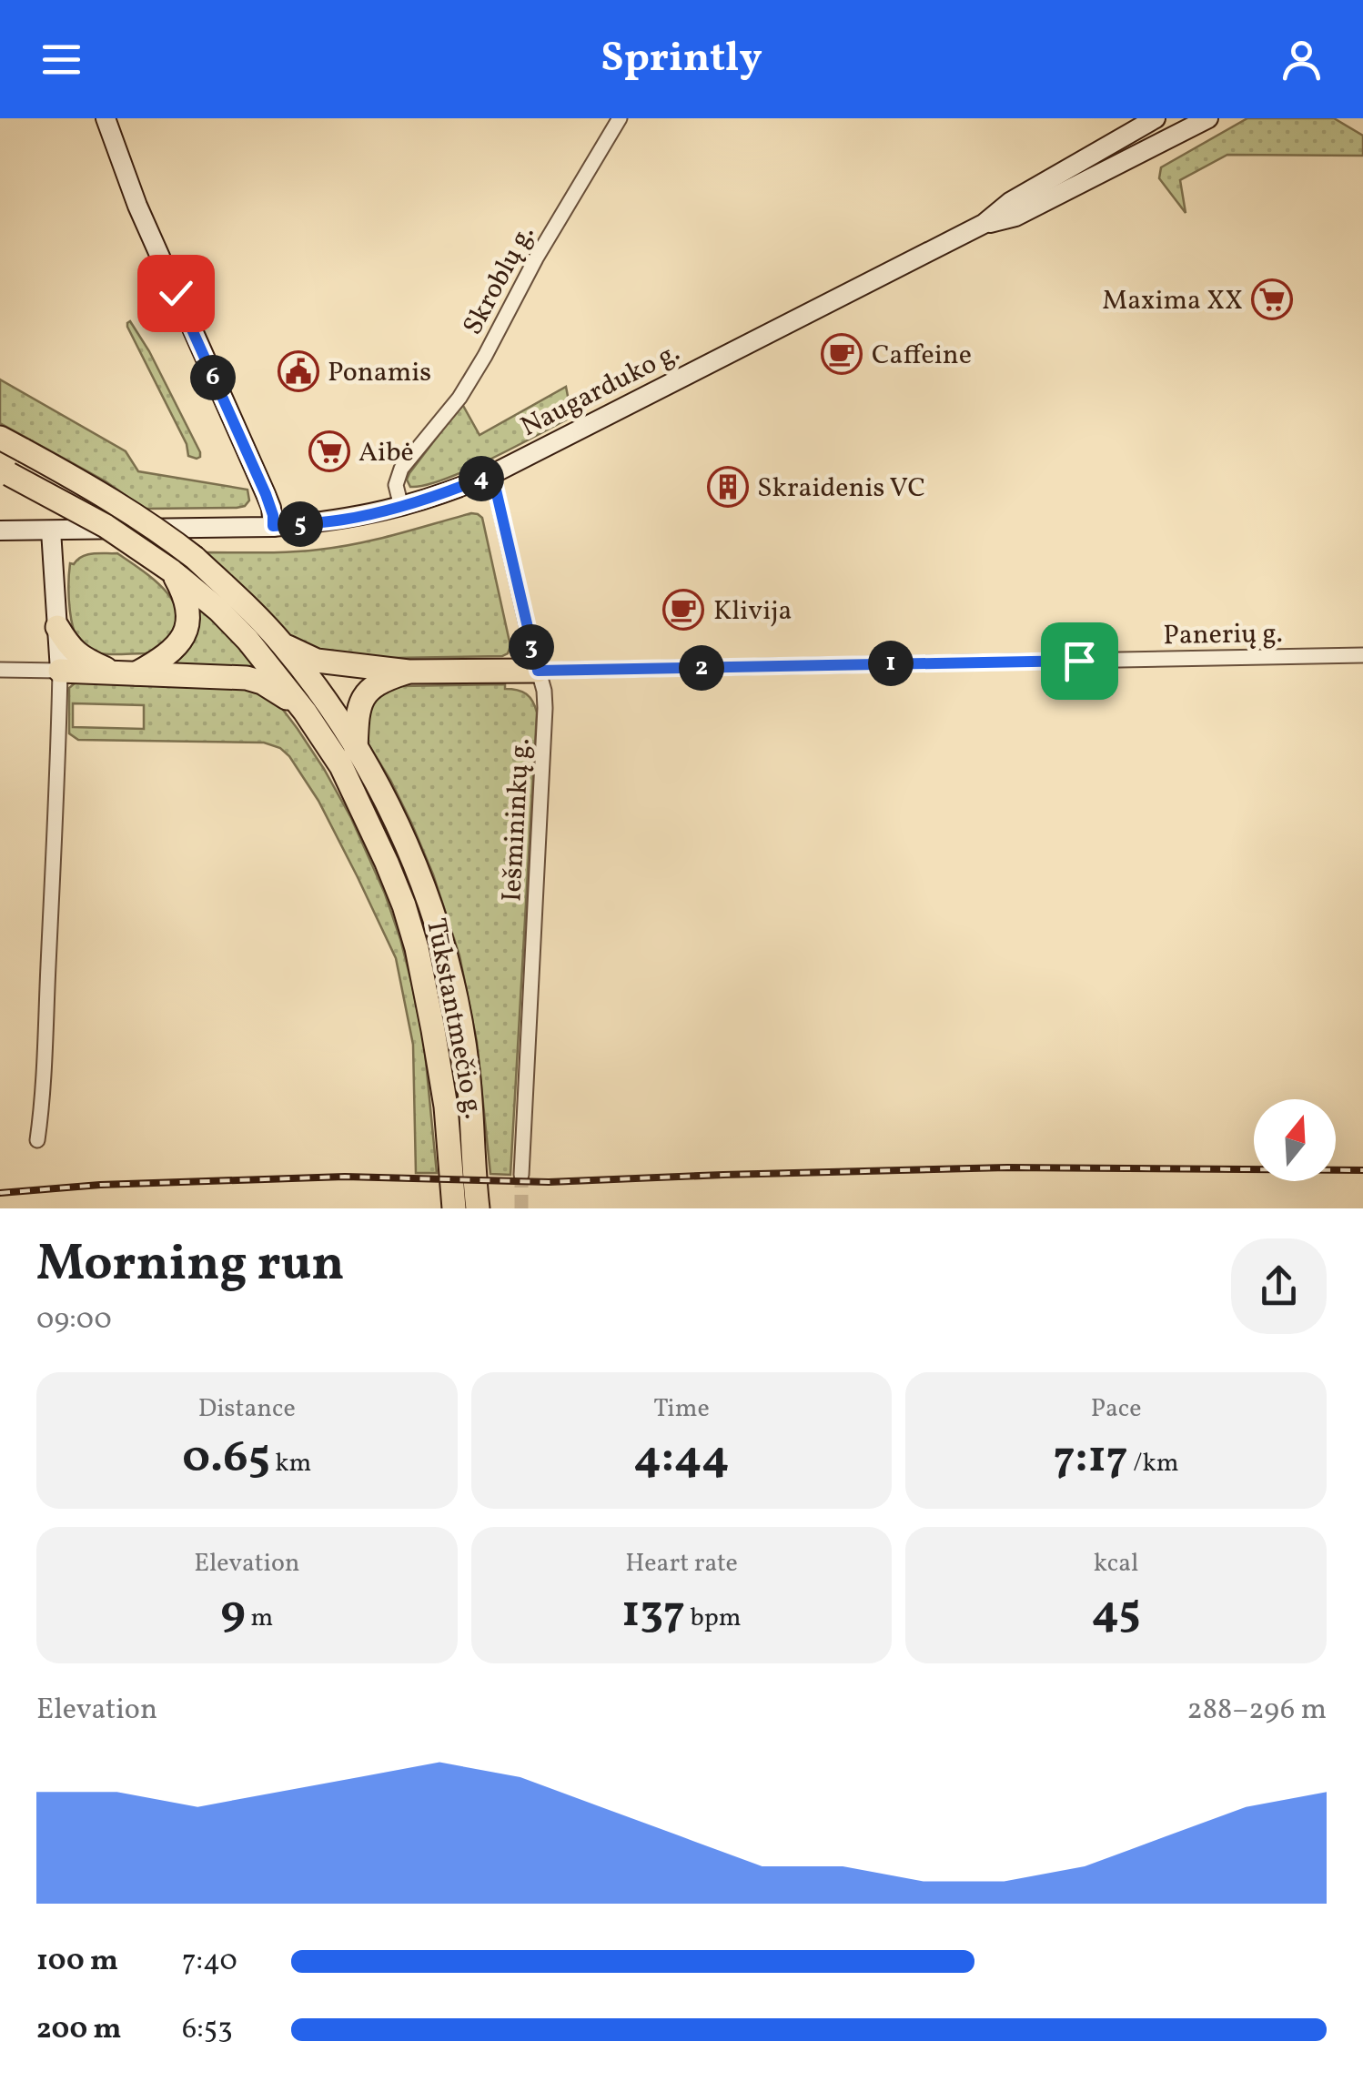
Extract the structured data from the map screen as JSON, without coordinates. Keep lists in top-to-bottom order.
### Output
{
  "streets": {
    "highway": ["Tūkstantmečio g."],
    "main road": ["Naugarduko g."],
    "street": ["Skroblų g.", "Panerių g.", "Iešmininkų g."]
  },
  "crossings": [
    ["Skroblų g.", "Naugarduko g."],
    ["Naugarduko g.", "Iešmininkų g."],
    ["Panerių g.", "Iešmininkų g."]
  ],
  "places": {
    "supermarket": ["Maxima XX", "Aibė"],
    "cafe": ["Caffeine", "Klivija"],
    "public building": ["Ponamis"],
    "building": ["Skraidenis VC"]
  },
  "north": "top",
  "page": {
    "header": "Sprintly",
    "pins": [
      "6",
      "4",
      "5",
      "3",
      "1",
      "2"
    ],
    "heading": ["Morning run", "09:00"],
    "stats": [
      ["Distance", "0.65 km"],
      ["Time", "4:44"],
      ["Pace", "7:17 /km"],
      ["Elevation", "9 m"],
      ["Heart rate", "137 bpm"],
      ["kcal", "45"]
    ],
    "chart": ["Elevation", "288–296 m"],
    "list": [
      {
        "name": "100 m",
        "note": "7:40"
      },
      {
        "name": "200 m",
        "note": "6:53"
      }
    ]
  }
}
